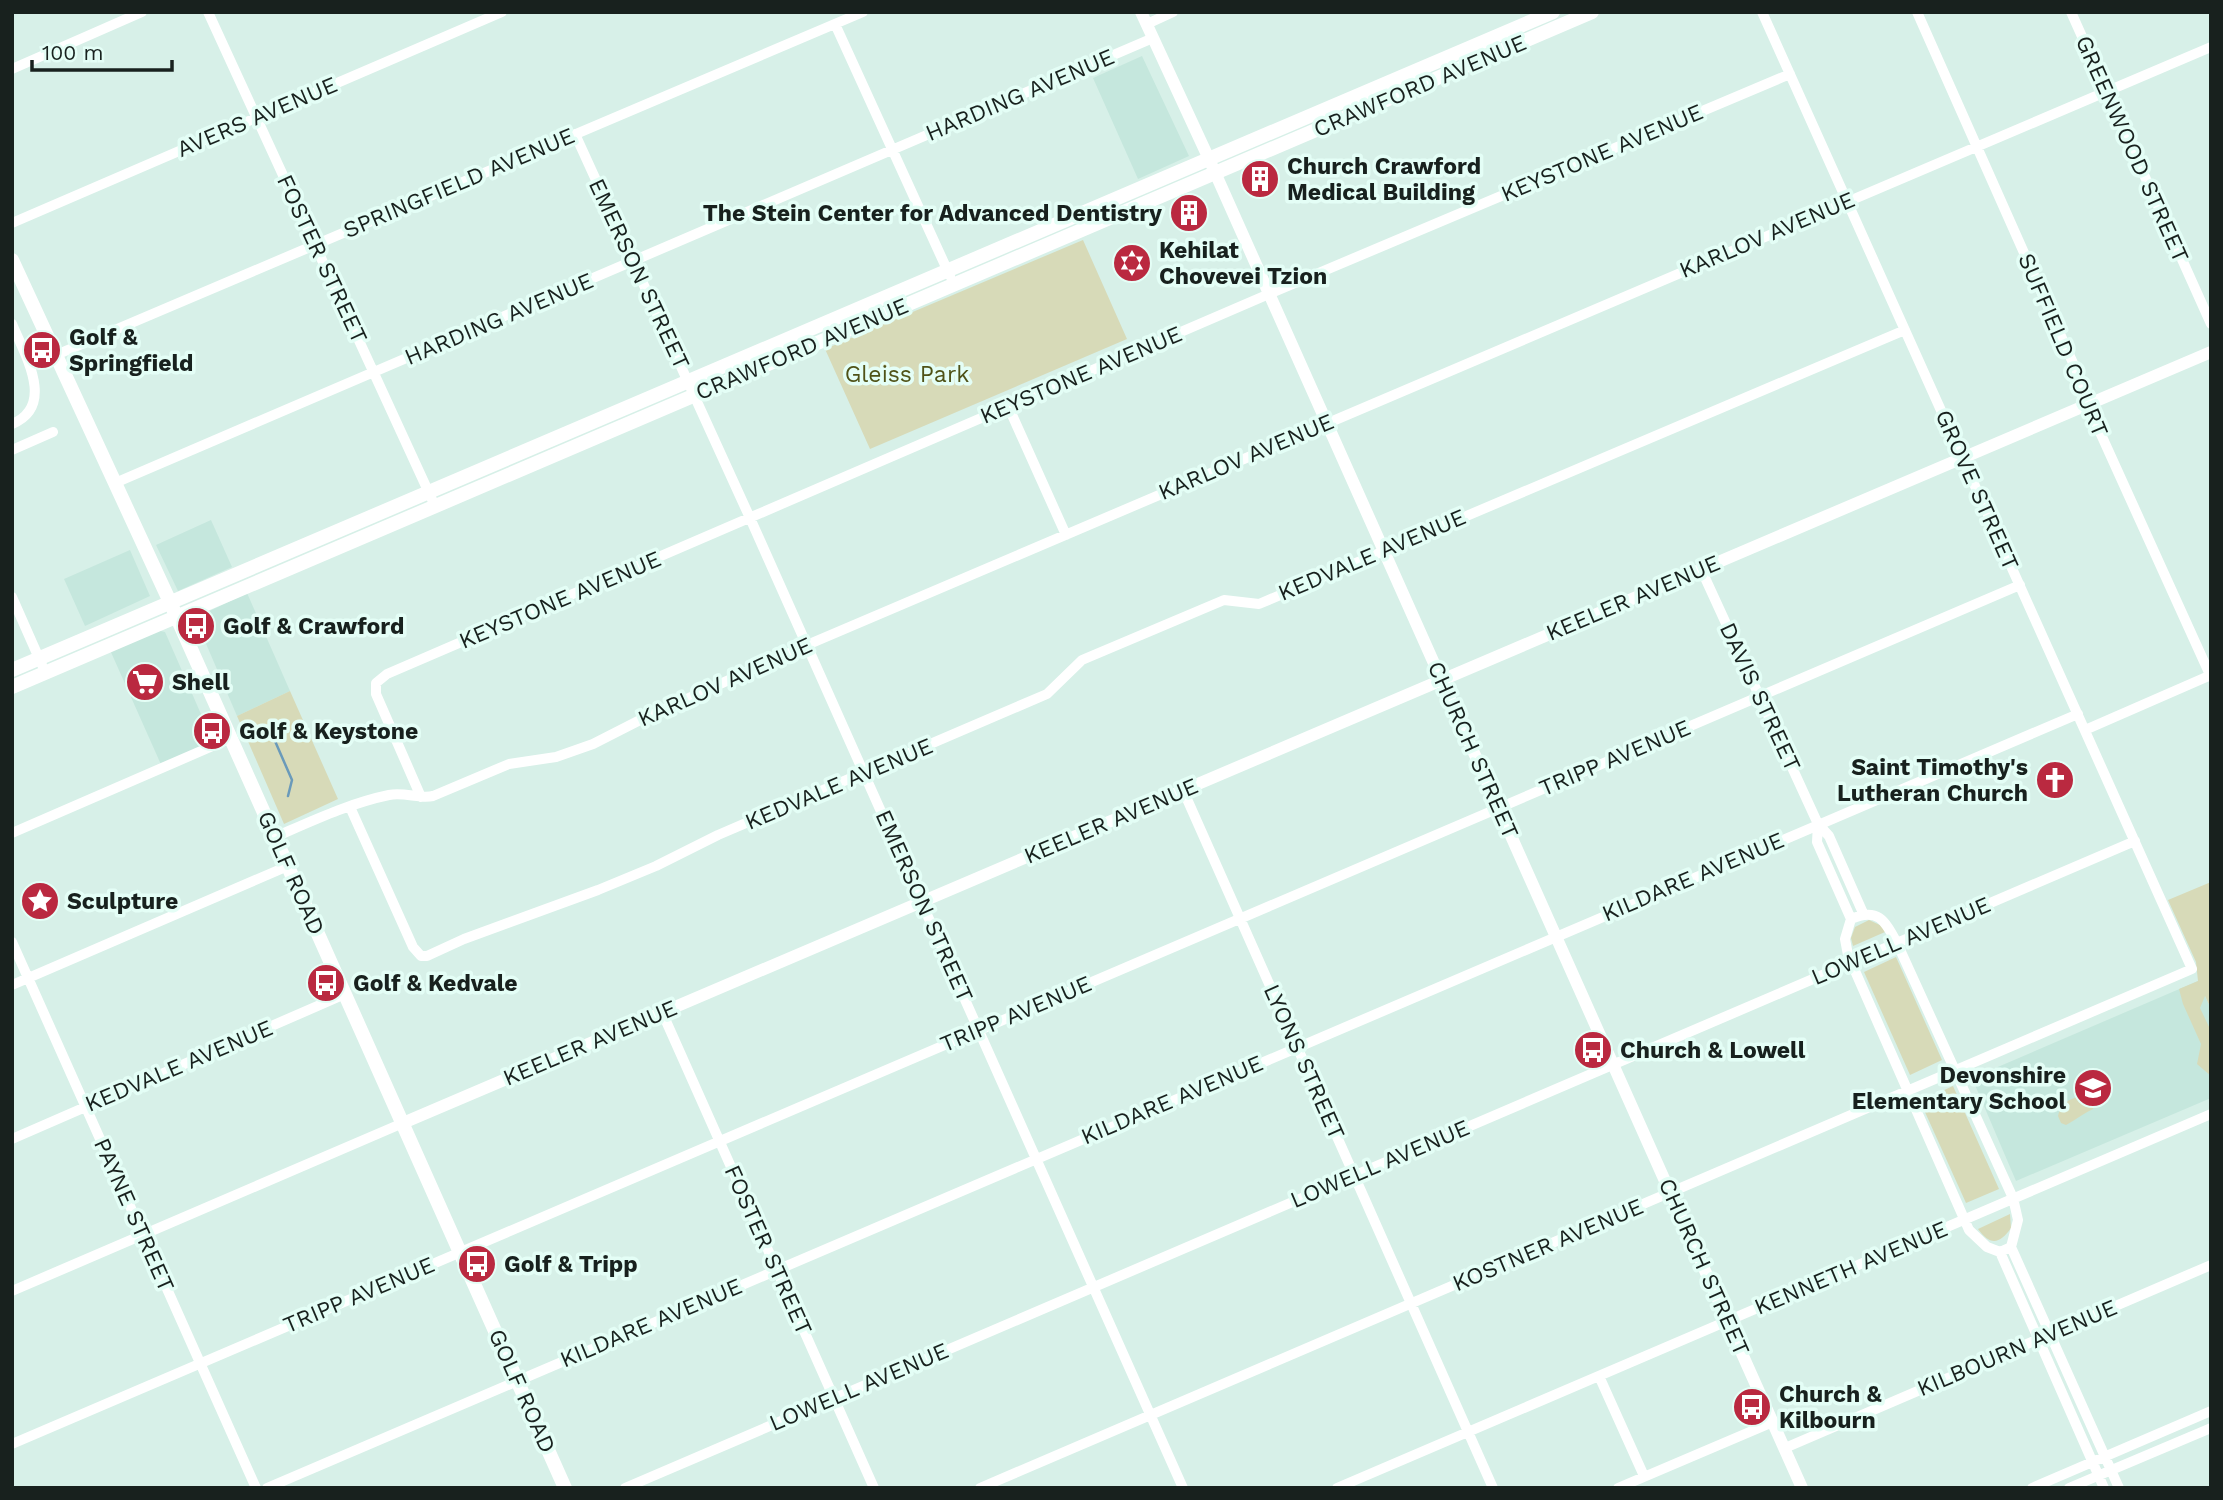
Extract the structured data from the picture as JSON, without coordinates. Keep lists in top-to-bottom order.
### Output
{
  "streets": {
    "main road": ["CRAWFORD AVENUE", "GOLF ROAD"],
    "street": [
      "HARDING AVENUE",
      "AVERS AVENUE",
      "GREENWOOD STREET",
      "KEYSTONE AVENUE",
      "SPRINGFIELD AVENUE",
      "KARLOV AVENUE",
      "FOSTER STREET",
      "EMERSON STREET",
      "SUFFIELD COURT",
      "GROVE STREET",
      "KEDVALE AVENUE",
      "KEELER AVENUE",
      "DAVIS STREET",
      "CHURCH STREET",
      "TRIPP AVENUE",
      "KILDARE AVENUE",
      "LOWELL AVENUE",
      "LYONS STREET",
      "PAYNE STREET",
      "KOSTNER AVENUE",
      "KENNETH AVENUE",
      "KILBOURN AVENUE"
    ]
  },
  "crossings": [
    ["CRAWFORD AVENUE", "FOSTER STREET"],
    ["CRAWFORD AVENUE", "EMERSON STREET"],
    ["CRAWFORD AVENUE", "CHURCH STREET"],
    ["CRAWFORD AVENUE", "GOLF ROAD"],
    ["HARDING AVENUE", "FOSTER STREET"],
    ["HARDING AVENUE", "EMERSON STREET"],
    ["HARDING AVENUE", "CHURCH STREET"],
    ["HARDING AVENUE", "GOLF ROAD"],
    ["AVERS AVENUE", "FOSTER STREET"],
    ["GREENWOOD STREET", "KARLOV AVENUE"],
    ["KEYSTONE AVENUE", "KARLOV AVENUE"],
    ["KEYSTONE AVENUE", "EMERSON STREET"],
    ["KEYSTONE AVENUE", "GROVE STREET"],
    ["KEYSTONE AVENUE", "CHURCH STREET"],
    ["SPRINGFIELD AVENUE", "FOSTER STREET"],
    ["SPRINGFIELD AVENUE", "EMERSON STREET"],
    ["SPRINGFIELD AVENUE", "GOLF ROAD"],
    ["KARLOV AVENUE", "EMERSON STREET"],
    ["KARLOV AVENUE", "SUFFIELD COURT"],
    ["KARLOV AVENUE", "GROVE STREET"],
    ["KARLOV AVENUE", "KEDVALE AVENUE"],
    ["KARLOV AVENUE", "CHURCH STREET"],
    ["KARLOV AVENUE", "GOLF ROAD"],
    ["FOSTER STREET", "KEELER AVENUE"],
    ["FOSTER STREET", "TRIPP AVENUE"],
    ["FOSTER STREET", "KILDARE AVENUE"],
    ["FOSTER STREET", "LOWELL AVENUE"],
    ["EMERSON STREET", "KEDVALE AVENUE"],
    ["EMERSON STREET", "KEELER AVENUE"],
    ["EMERSON STREET", "TRIPP AVENUE"],
    ["EMERSON STREET", "KILDARE AVENUE"],
    ["EMERSON STREET", "LOWELL AVENUE"],
    ["EMERSON STREET", "KOSTNER AVENUE"],
    ["SUFFIELD COURT", "KEELER AVENUE"],
    ["GROVE STREET", "KEDVALE AVENUE"],
    ["GROVE STREET", "KEELER AVENUE"],
    ["GROVE STREET", "TRIPP AVENUE"],
    ["GROVE STREET", "KILDARE AVENUE"],
    ["GROVE STREET", "LOWELL AVENUE"],
    ["GROVE STREET", "KOSTNER AVENUE"],
    ["KEDVALE AVENUE", "CHURCH STREET"],
    ["KEDVALE AVENUE", "GOLF ROAD"],
    ["KEDVALE AVENUE", "PAYNE STREET"],
    ["KEELER AVENUE", "DAVIS STREET"],
    ["KEELER AVENUE", "CHURCH STREET"],
    ["KEELER AVENUE", "GOLF ROAD"],
    ["KEELER AVENUE", "LYONS STREET"],
    ["KEELER AVENUE", "PAYNE STREET"],
    ["DAVIS STREET", "TRIPP AVENUE"],
    ["DAVIS STREET", "KILDARE AVENUE"],
    ["DAVIS STREET", "LOWELL AVENUE"],
    ["DAVIS STREET", "KOSTNER AVENUE"],
    ["DAVIS STREET", "KENNETH AVENUE"],
    ["CHURCH STREET", "TRIPP AVENUE"],
    ["CHURCH STREET", "KILDARE AVENUE"],
    ["CHURCH STREET", "LOWELL AVENUE"],
    ["CHURCH STREET", "KOSTNER AVENUE"],
    ["CHURCH STREET", "KENNETH AVENUE"],
    ["CHURCH STREET", "KILBOURN AVENUE"],
    ["TRIPP AVENUE", "GOLF ROAD"],
    ["TRIPP AVENUE", "LYONS STREET"],
    ["TRIPP AVENUE", "PAYNE STREET"],
    ["GOLF ROAD", "KILDARE AVENUE"],
    ["KILDARE AVENUE", "LYONS STREET"],
    ["LOWELL AVENUE", "LYONS STREET"],
    ["LYONS STREET", "KOSTNER AVENUE"],
    ["LYONS STREET", "KENNETH AVENUE"]
  ],
  "parks": ["Gleiss Park"],
  "places": {
    "building": ["Church Crawford Medical Building", "The Stein Center for Advanced Dentistry"],
    "synagogue": ["Kehilat Chovevei Tzion"],
    "bus stop": [
      "Golf & Springfield",
      "Golf & Crawford",
      "Golf & Keystone",
      "Golf & Kedvale",
      "Church & Lowell",
      "Golf & Tripp",
      "Church & Kilbourn"
    ],
    "supermarket": ["Shell"],
    "church": ["Saint Timothy's Lutheran Church"],
    "place": ["Sculpture"],
    "school or university": ["Devonshire Elementary School"]
  },
  "scale_bar": "100 m"
}
